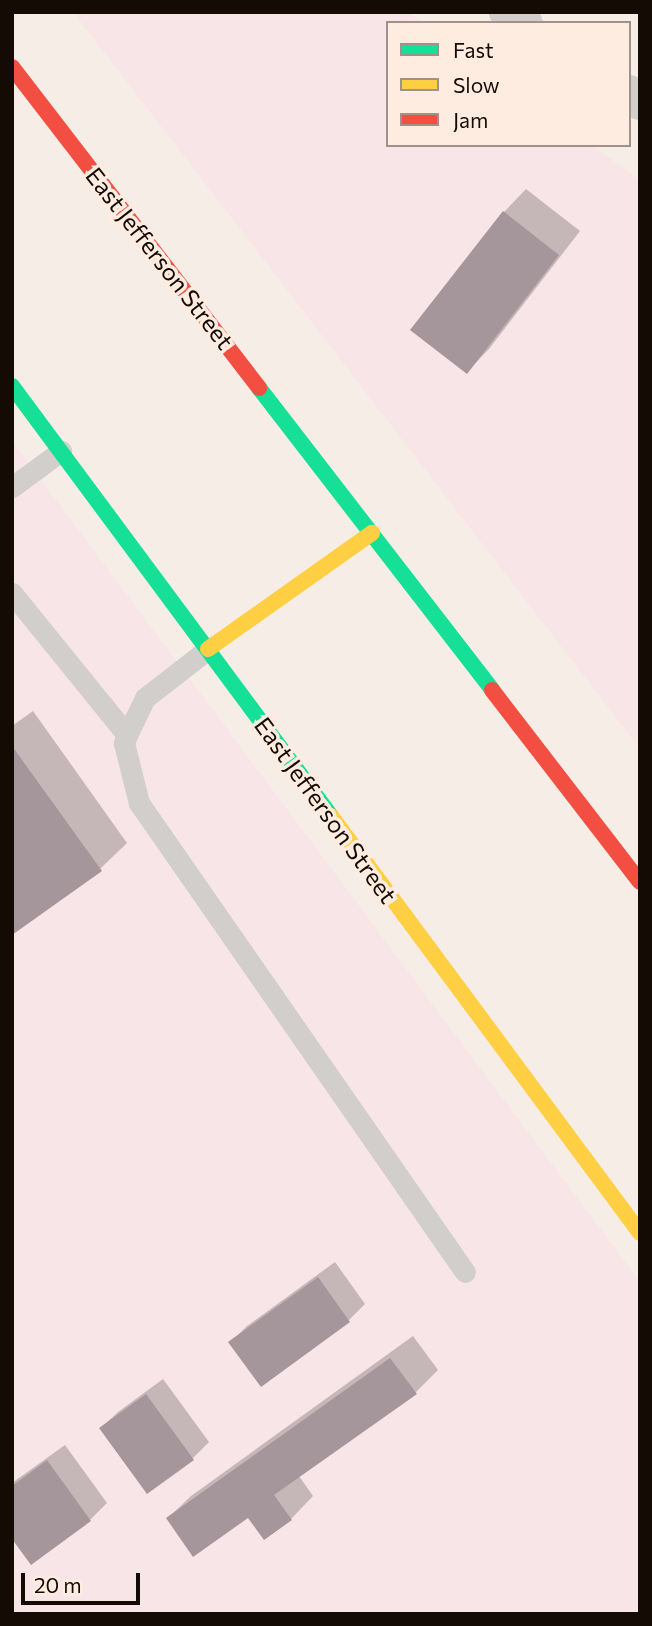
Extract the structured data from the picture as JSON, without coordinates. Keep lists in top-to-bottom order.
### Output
{
  "streets": {
    "main road": ["East Jefferson Street"]
  },
  "legend": ["Fast", "Slow", "Jam"],
  "scale_bar": "20 m"
}
